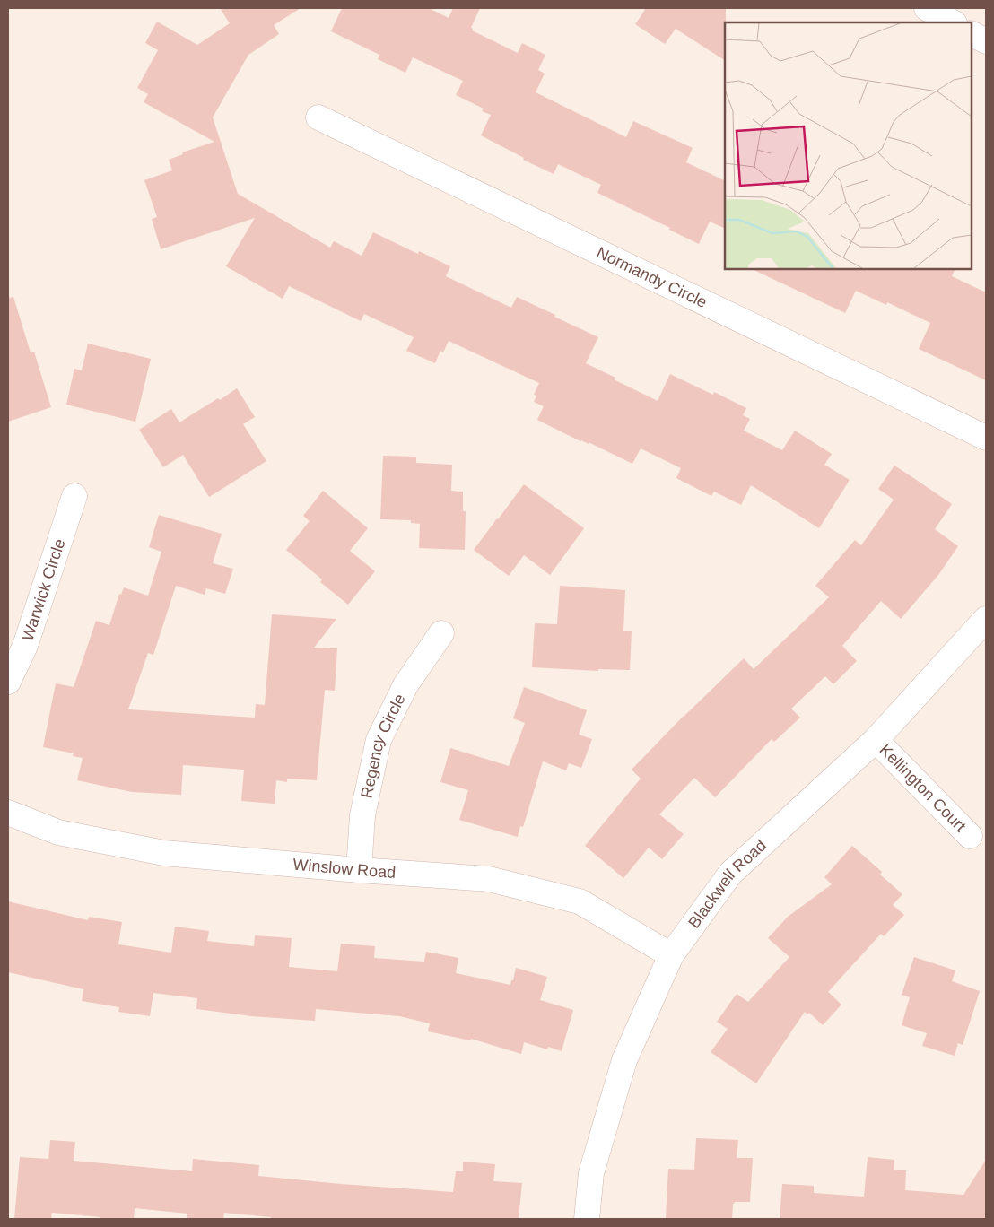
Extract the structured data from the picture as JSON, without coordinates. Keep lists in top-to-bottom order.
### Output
{
  "streets": {
    "street": [
      "Normandy Circle",
      "Warwick Circle",
      "Regency Circle",
      "Kellington Court",
      "Winslow Road",
      "Blackwell Road"
    ]
  },
  "crossings": [
    ["Regency Circle", "Winslow Road"],
    ["Kellington Court", "Blackwell Road"],
    ["Winslow Road", "Blackwell Road"]
  ]
}
